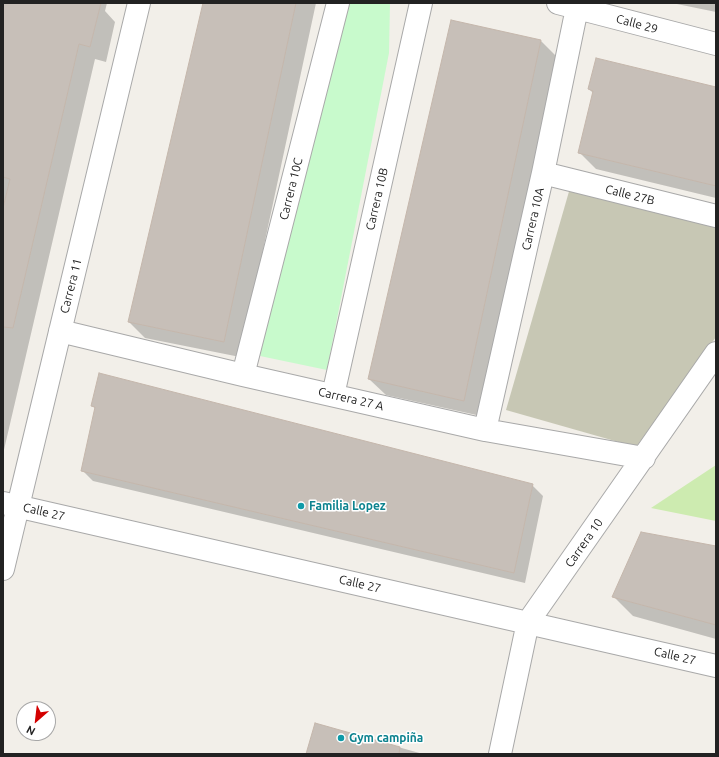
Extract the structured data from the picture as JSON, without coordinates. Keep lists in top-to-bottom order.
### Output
{
  "streets": {
    "street": [
      "Calle 29",
      "Carrera 10C",
      "Calle 27B",
      "Carrera 10B",
      "Carrera 10A",
      "Carrera 11",
      "Carrera 27 A",
      "Calle 27",
      "Carrera 10"
    ]
  },
  "crossings": [
    ["Calle 29", "Carrera 10A"],
    ["Carrera 10C", "Carrera 27 A"],
    ["Calle 27B", "Carrera 10A"],
    ["Carrera 10B", "Carrera 27 A"],
    ["Carrera 10A", "Carrera 27 A"],
    ["Carrera 11", "Carrera 27 A"],
    ["Carrera 11", "Calle 27"],
    ["Carrera 27 A", "Carrera 10"],
    ["Calle 27", "Carrera 10"]
  ],
  "places": ["Familia Lopez", "Gym campiña"],
  "north": "bottom left"
}
